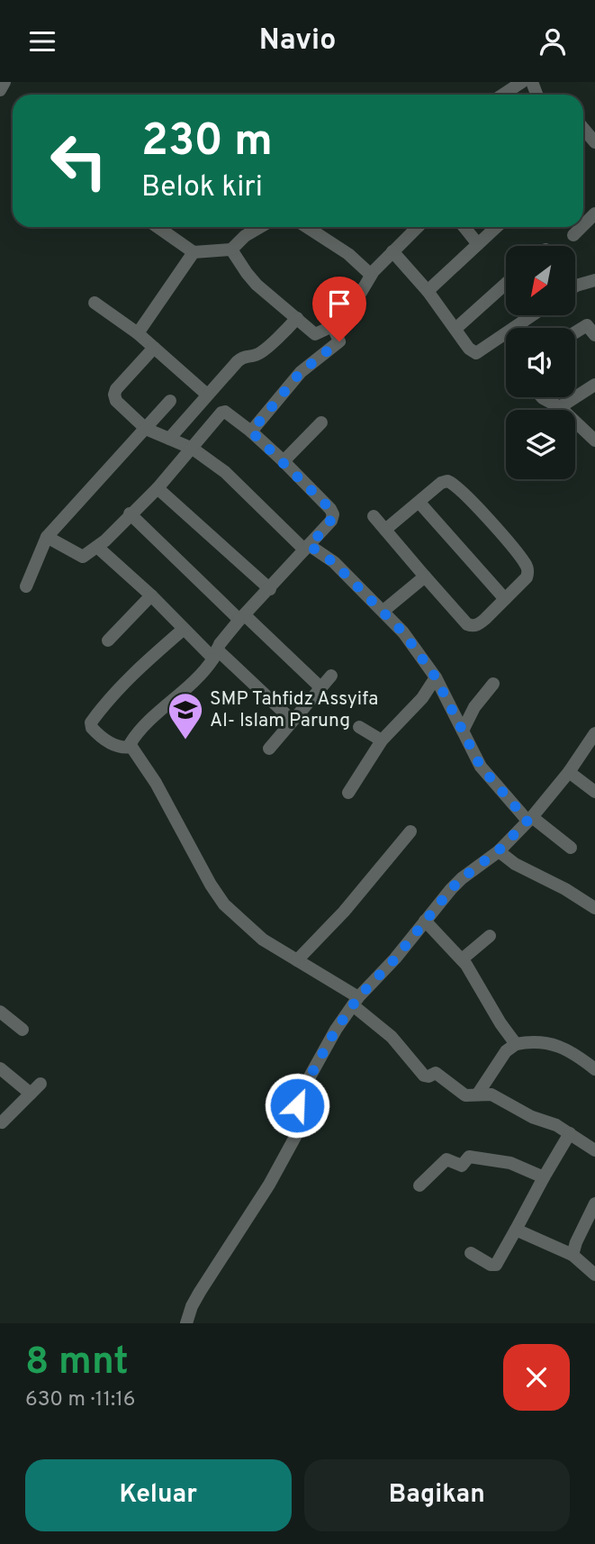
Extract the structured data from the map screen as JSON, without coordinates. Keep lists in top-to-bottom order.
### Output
{
  "places": {
    "school or university": ["SMP Tahfidz Assyifa Al- Islam Parung"]
  },
  "north": "bottom left",
  "page": {
    "header": "Navio",
    "turn": ["230 m", "Belok kiri"],
    "heading": ["8 mnt", "630 m · 11:16"],
    "buttons": ["Keluar", "Bagikan"]
  }
}
